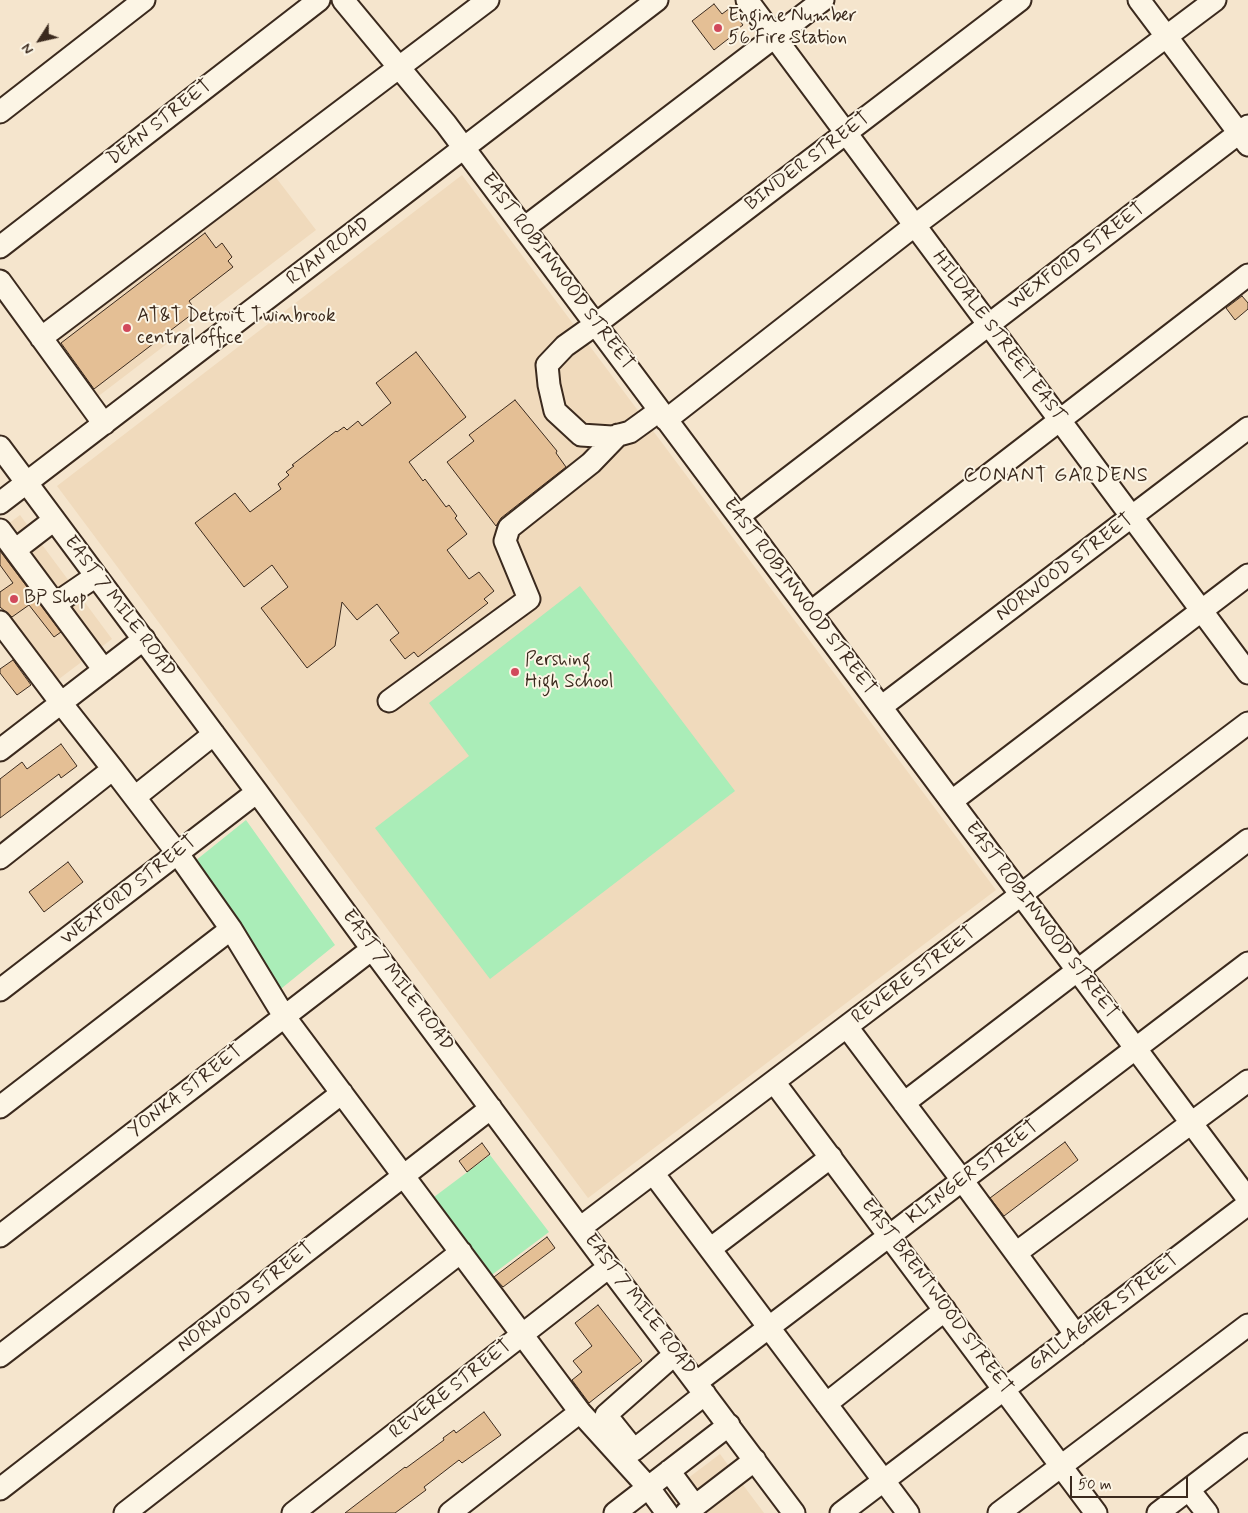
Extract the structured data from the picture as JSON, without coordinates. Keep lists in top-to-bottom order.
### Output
{
  "streets": {
    "street": [
      "DEAN STREET",
      "BINDER STREET",
      "RYAN ROAD",
      "WEXFORD STREET",
      "EAST ROBINWOOD STREET",
      "HILDALE STREET EAST",
      "NORWOOD STREET",
      "EAST 7 MILE ROAD",
      "REVERE STREET",
      "YONKA STREET",
      "KLINGER STREET",
      "EAST BRENTWOOD STREET",
      "GALLAGHER STREET"
    ]
  },
  "crossings": [
    ["BINDER STREET", "EAST ROBINWOOD STREET"],
    ["BINDER STREET", "HILDALE STREET EAST"],
    ["RYAN ROAD", "EAST ROBINWOOD STREET"],
    ["RYAN ROAD", "EAST 7 MILE ROAD"],
    ["WEXFORD STREET", "EAST ROBINWOOD STREET"],
    ["WEXFORD STREET", "HILDALE STREET EAST"],
    ["WEXFORD STREET", "EAST 7 MILE ROAD"],
    ["EAST ROBINWOOD STREET", "NORWOOD STREET"],
    ["EAST ROBINWOOD STREET", "REVERE STREET"],
    ["EAST ROBINWOOD STREET", "KLINGER STREET"],
    ["HILDALE STREET EAST", "NORWOOD STREET"],
    ["NORWOOD STREET", "EAST 7 MILE ROAD"],
    ["EAST 7 MILE ROAD", "REVERE STREET"],
    ["EAST 7 MILE ROAD", "YONKA STREET"],
    ["EAST 7 MILE ROAD", "KLINGER STREET"],
    ["REVERE STREET", "EAST BRENTWOOD STREET"],
    ["KLINGER STREET", "EAST BRENTWOOD STREET"],
    ["EAST BRENTWOOD STREET", "GALLAGHER STREET"]
  ],
  "districts": ["CONANT GARDENS"],
  "places": [
    "Engine Number 56 Fire Station",
    "AT&T Detroit Twinbrook central office",
    "BP Shop",
    "Pershing High School"
  ],
  "scale_bar": "50 m",
  "north": "bottom left"
}
